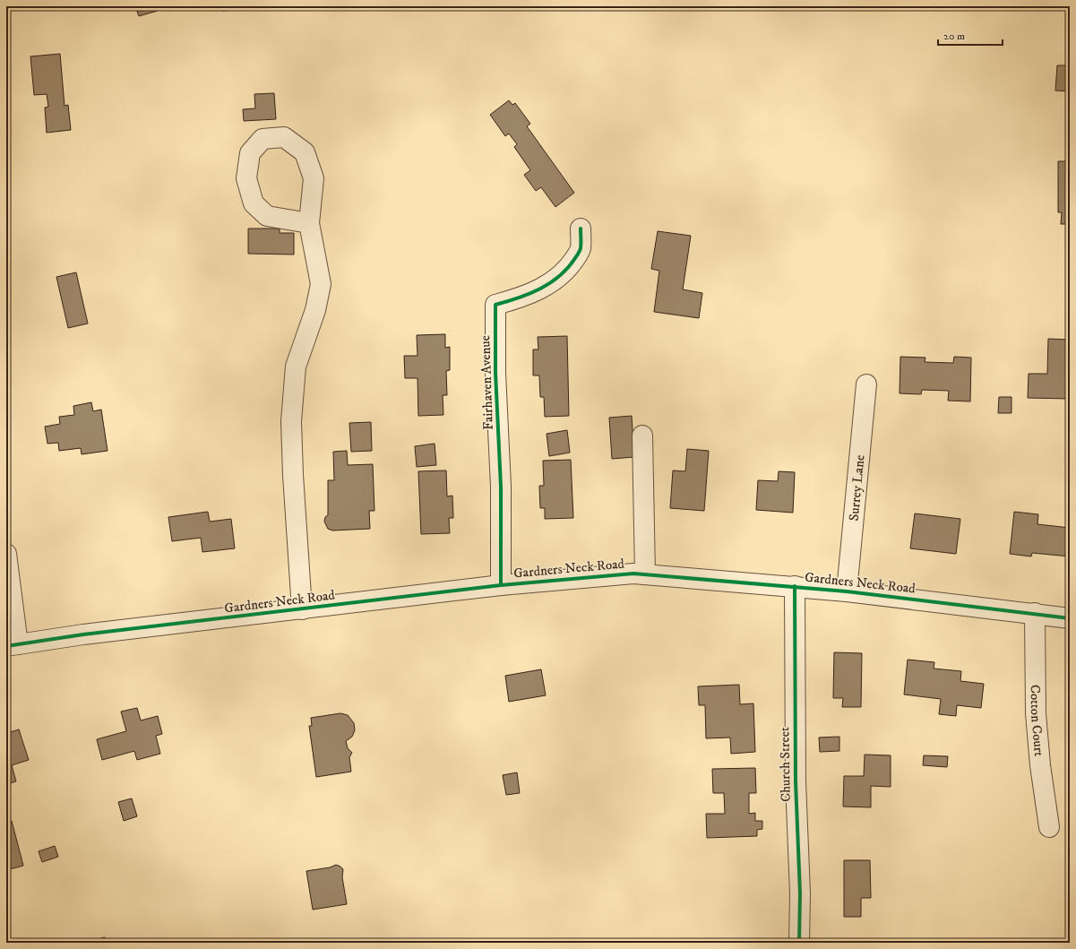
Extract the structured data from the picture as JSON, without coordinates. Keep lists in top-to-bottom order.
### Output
{
  "streets": {
    "street": [
      "Fairhaven Avenue",
      "Surrey Lane",
      "Gardners Neck Road",
      "Cotton Court",
      "Church Street"
    ]
  },
  "crossings": [
    ["Fairhaven Avenue", "Gardners Neck Road"],
    ["Surrey Lane", "Gardners Neck Road"],
    ["Gardners Neck Road", "Cotton Court"],
    ["Gardners Neck Road", "Church Street"]
  ],
  "scale_bar": "20 m"
}
